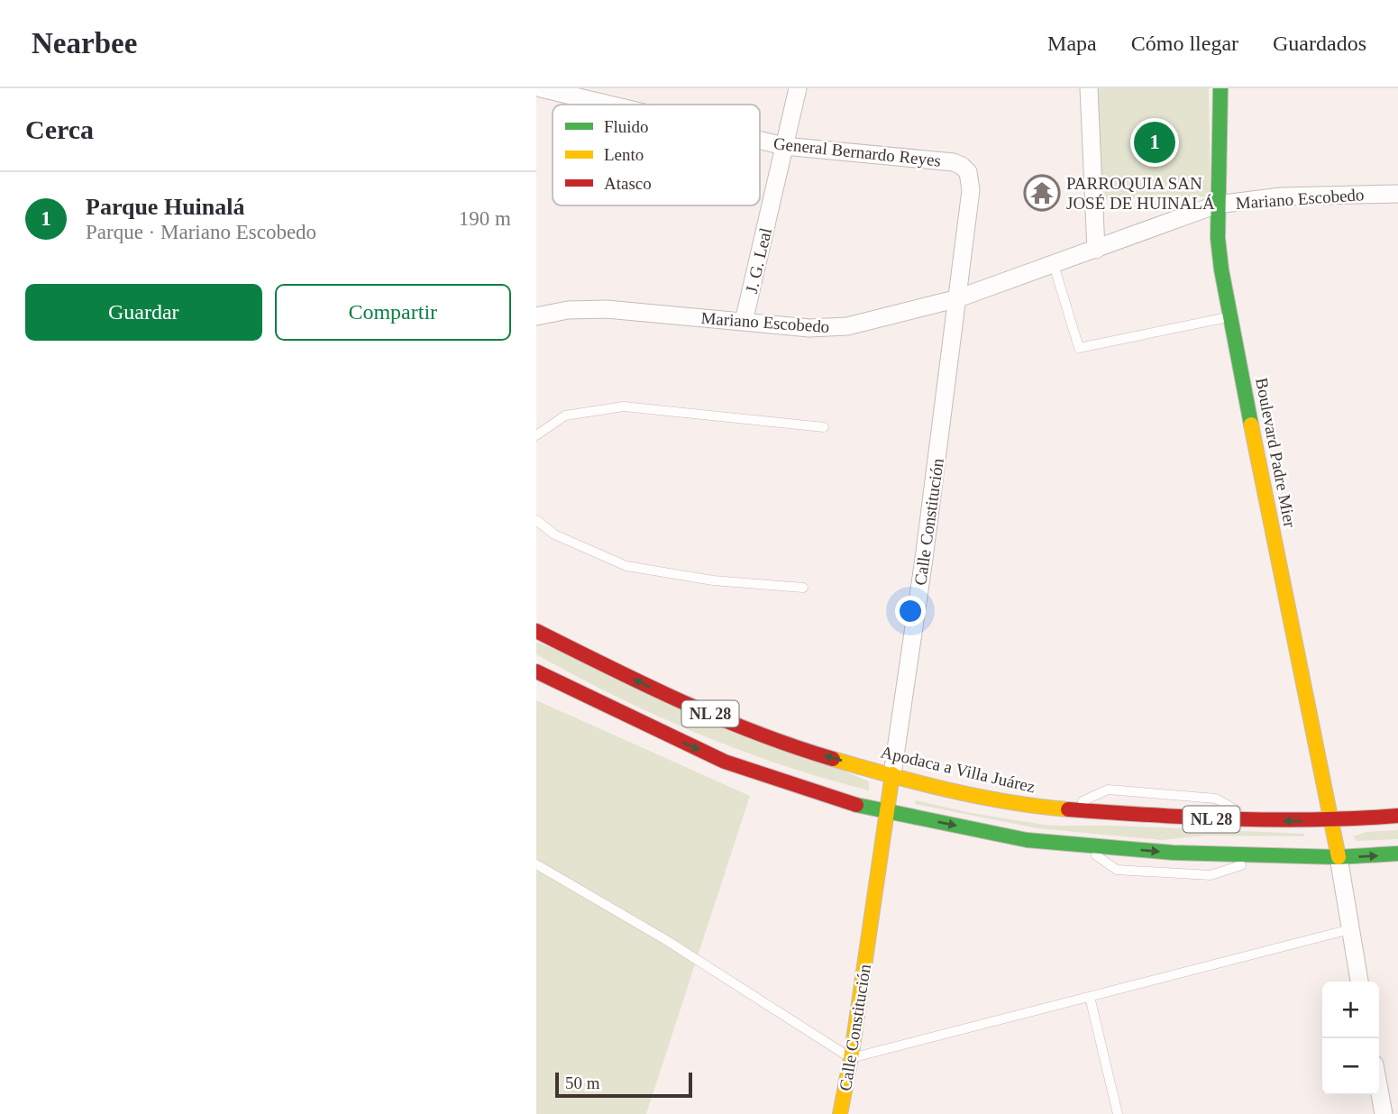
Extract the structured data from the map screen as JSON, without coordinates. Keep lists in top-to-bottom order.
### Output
{
  "streets": {
    "main road": [
      "Boulevard Padre Mier",
      "Calle Constitución",
      "NL 28",
      "Apodaca a Villa Juárez"
    ],
    "street": ["General Bernardo Reyes", "Mariano Escobedo", "J. G. Leal"]
  },
  "crossings": [
    ["General Bernardo Reyes", "J. G. Leal"],
    ["General Bernardo Reyes", "Calle Constitución"],
    ["Mariano Escobedo", "J. G. Leal"],
    ["Mariano Escobedo", "Boulevard Padre Mier"],
    ["Mariano Escobedo", "Calle Constitución"],
    ["Boulevard Padre Mier", "NL 28"],
    ["Boulevard Padre Mier", "Apodaca a Villa Juárez"],
    ["Calle Constitución", "NL 28"],
    ["Calle Constitución", "Apodaca a Villa Juárez"]
  ],
  "places": {
    "temple": ["PARROQUIA SAN JOSÉ DE HUINALÁ"]
  },
  "legend": ["Fluido", "Lento", "Atasco"],
  "scale_bar": "50 m",
  "page": {
    "header": "Nearbee",
    "nav": ["Mapa", "Cómo llegar", "Guardados"],
    "heading": "Cerca",
    "pins": "1",
    "list": [
      {
        "mark": "1",
        "name": "Parque Huinalá",
        "note": "Parque · Mariano Escobedo",
        "value": "190 m"
      }
    ],
    "buttons": ["Guardar", "Compartir"],
    "map_buttons": ["+", "−"],
    "scale": "50 m"
  }
}
